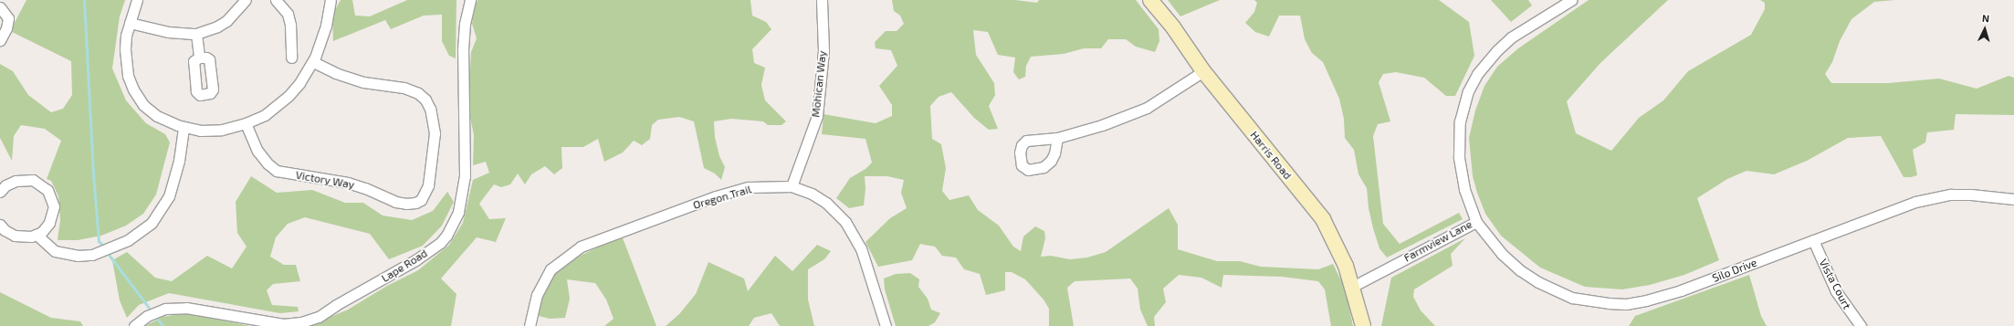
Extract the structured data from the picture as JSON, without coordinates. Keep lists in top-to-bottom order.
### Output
{
  "streets": {
    "street": [
      "Mohican Way",
      "Harris Road",
      "Victory Way",
      "Oregon Trail",
      "Farmview Lane",
      "Lape Road",
      "Silo Drive",
      "Vista Court"
    ]
  },
  "crossings": [
    ["Mohican Way", "Oregon Trail"],
    ["Harris Road", "Farmview Lane"],
    ["Farmview Lane", "Silo Drive"],
    ["Silo Drive", "Vista Court"]
  ],
  "north": "top"
}
